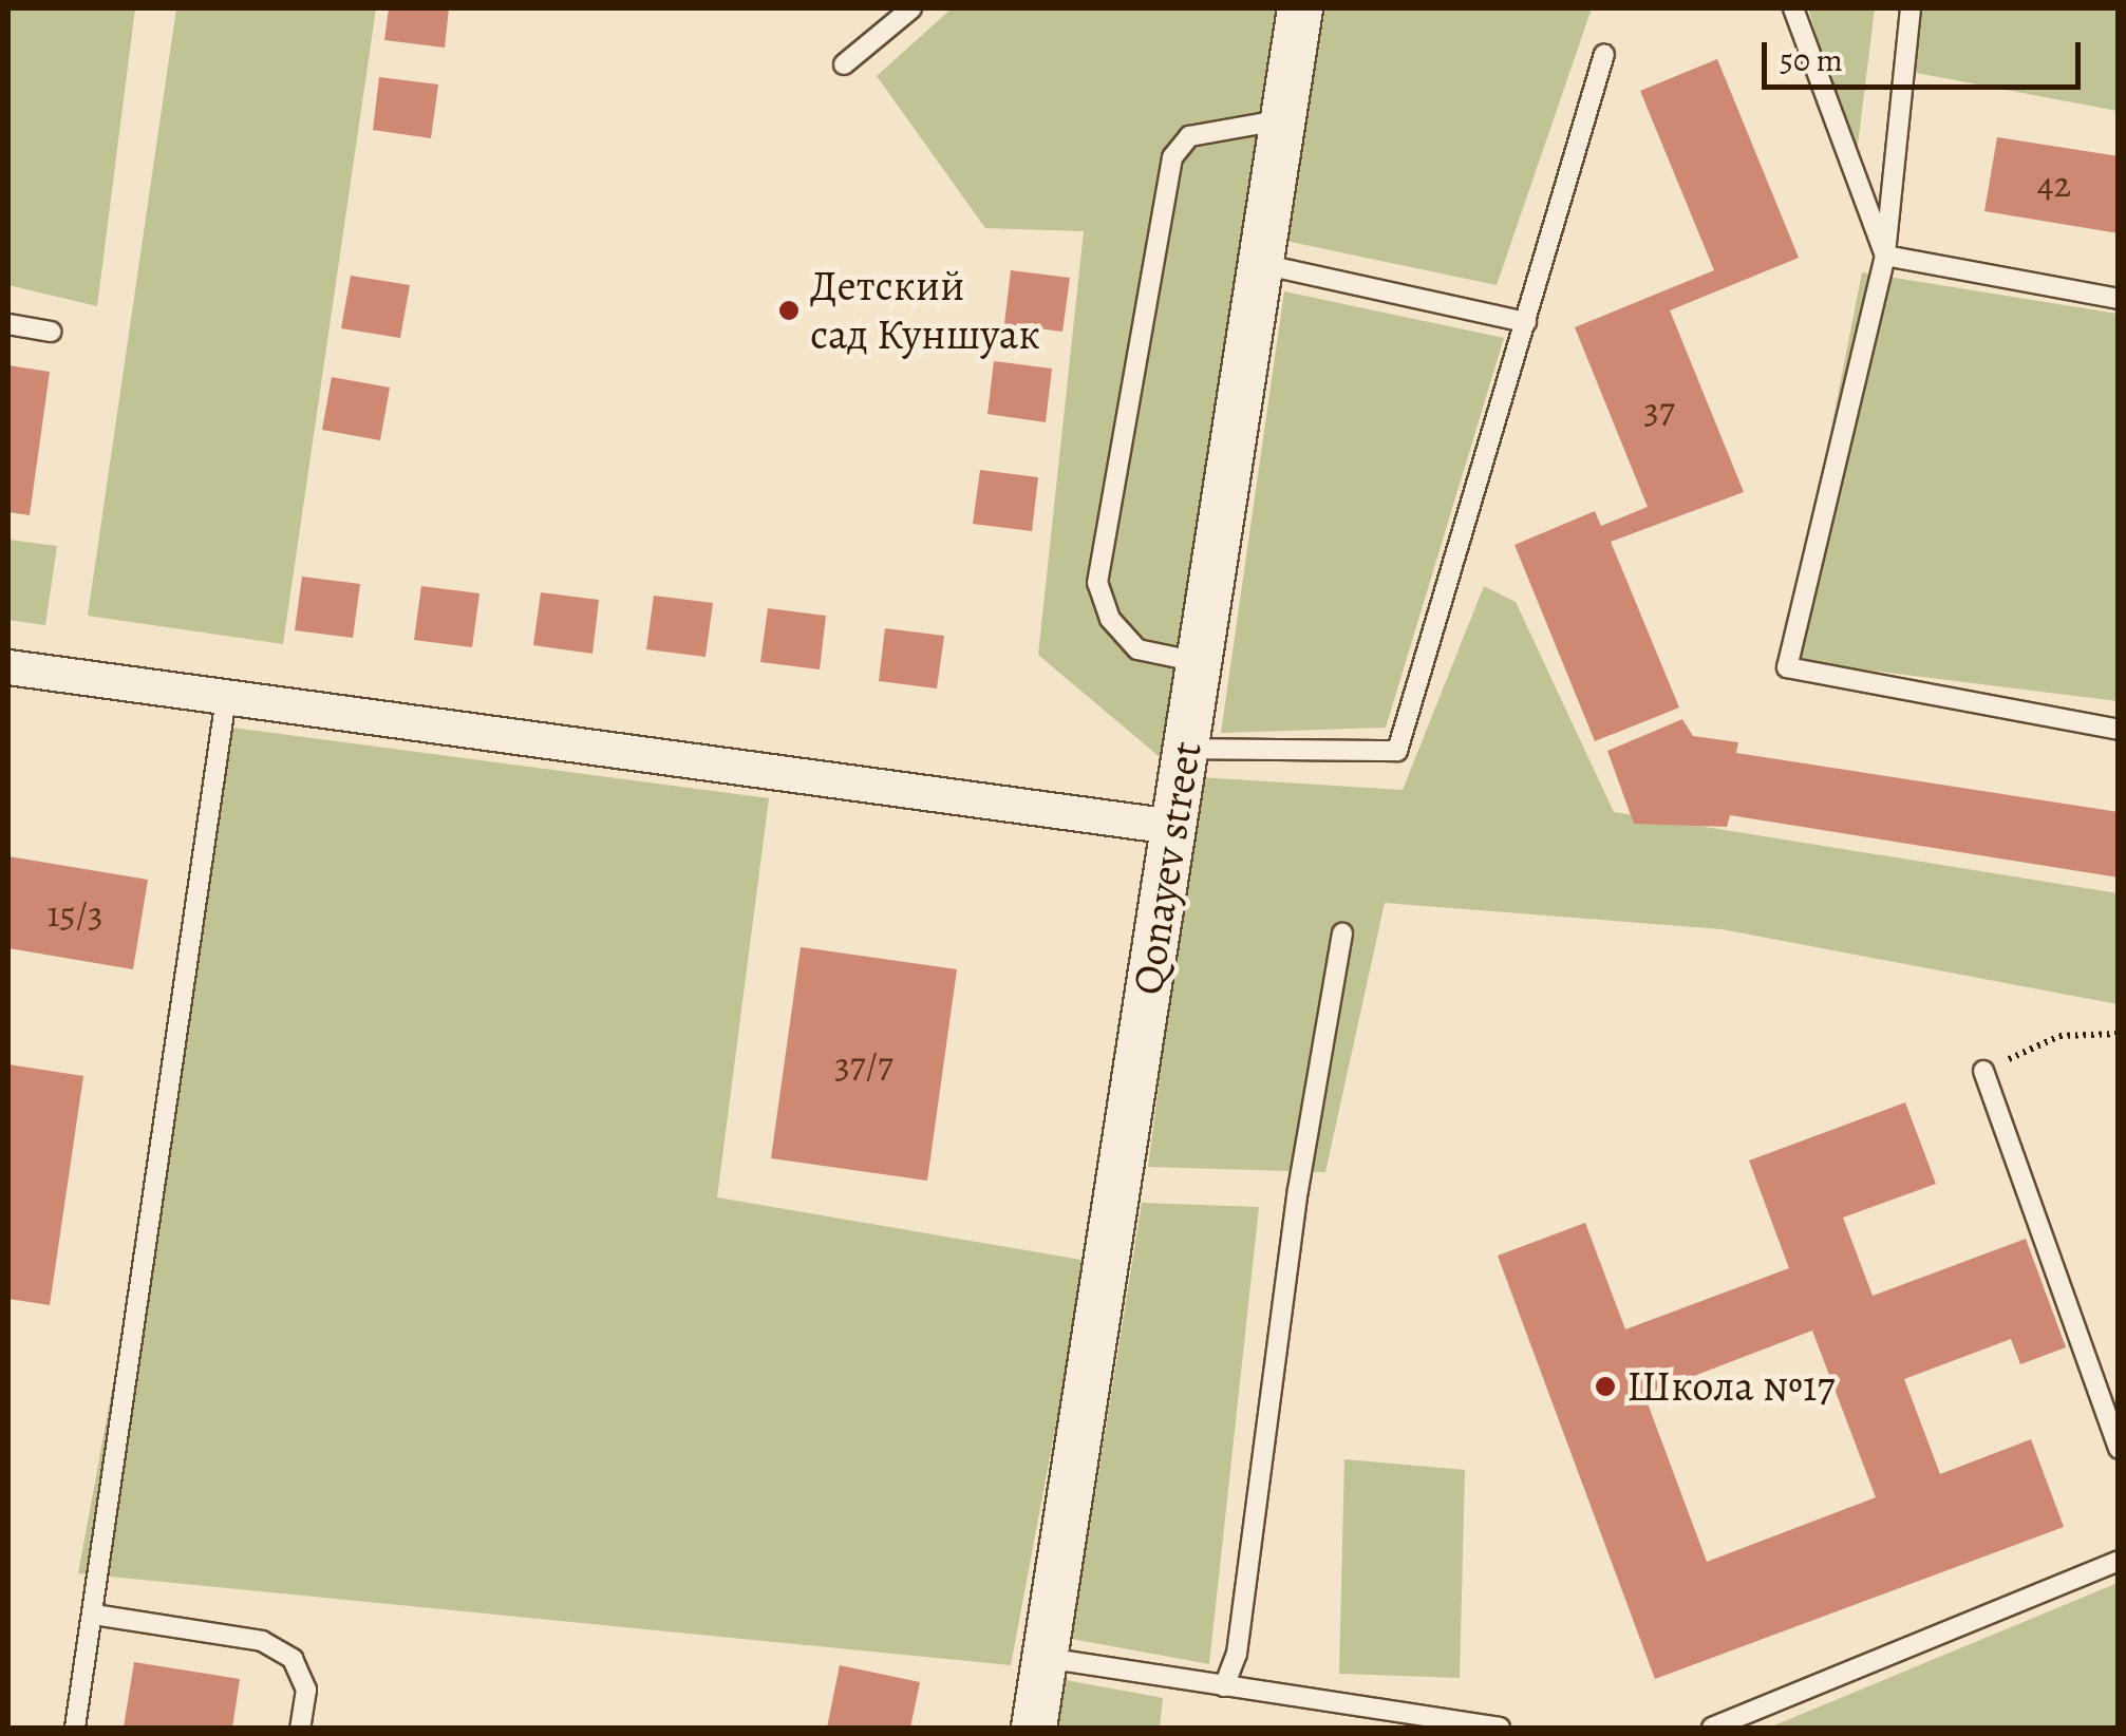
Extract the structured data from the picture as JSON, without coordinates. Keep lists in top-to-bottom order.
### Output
{
  "streets": {
    "street": ["Qonayev street"]
  },
  "places": ["Детский сад Куншуак", "Школа №17"],
  "house_numbers": [
    "42",
    "37",
    "15/3",
    "37/7"
  ],
  "scale_bar": "50 m"
}
